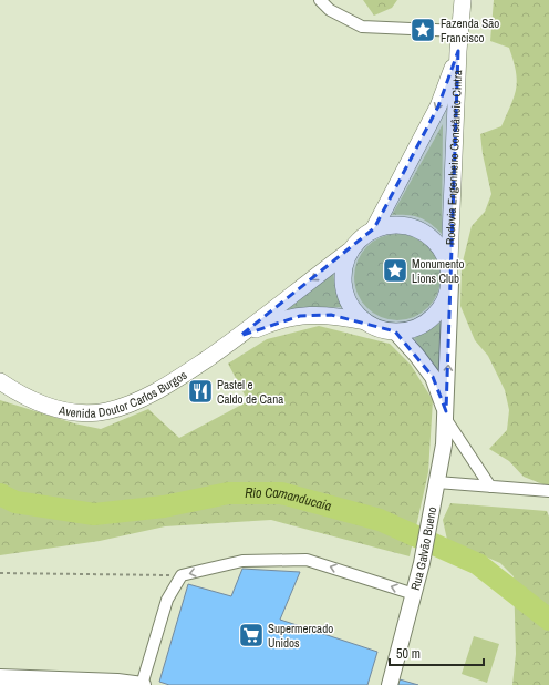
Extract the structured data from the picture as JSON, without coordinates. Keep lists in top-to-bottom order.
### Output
{
  "streets": {
    "main road": ["Rodovia Engenheiro Constâncio Cintra", "Avenida Doutor Carlos Burgos"],
    "street": ["Rua Galvão Bueno"]
  },
  "crossings": [
    ["Rodovia Engenheiro Constâncio Cintra", "Avenida Doutor Carlos Burgos"],
    ["Rodovia Engenheiro Constâncio Cintra", "Rua Galvão Bueno"],
    ["Avenida Doutor Carlos Burgos", "Rua Galvão Bueno"]
  ],
  "water": ["Rio Camanducaia"],
  "places": {
    "place": ["Fazenda São Francisco", "Monumento Lions Club"],
    "restaurant": ["Pastel e Caldo de Cana"],
    "supermarket": ["Supermercado Unidos"]
  },
  "scale_bar": "50 m"
}
